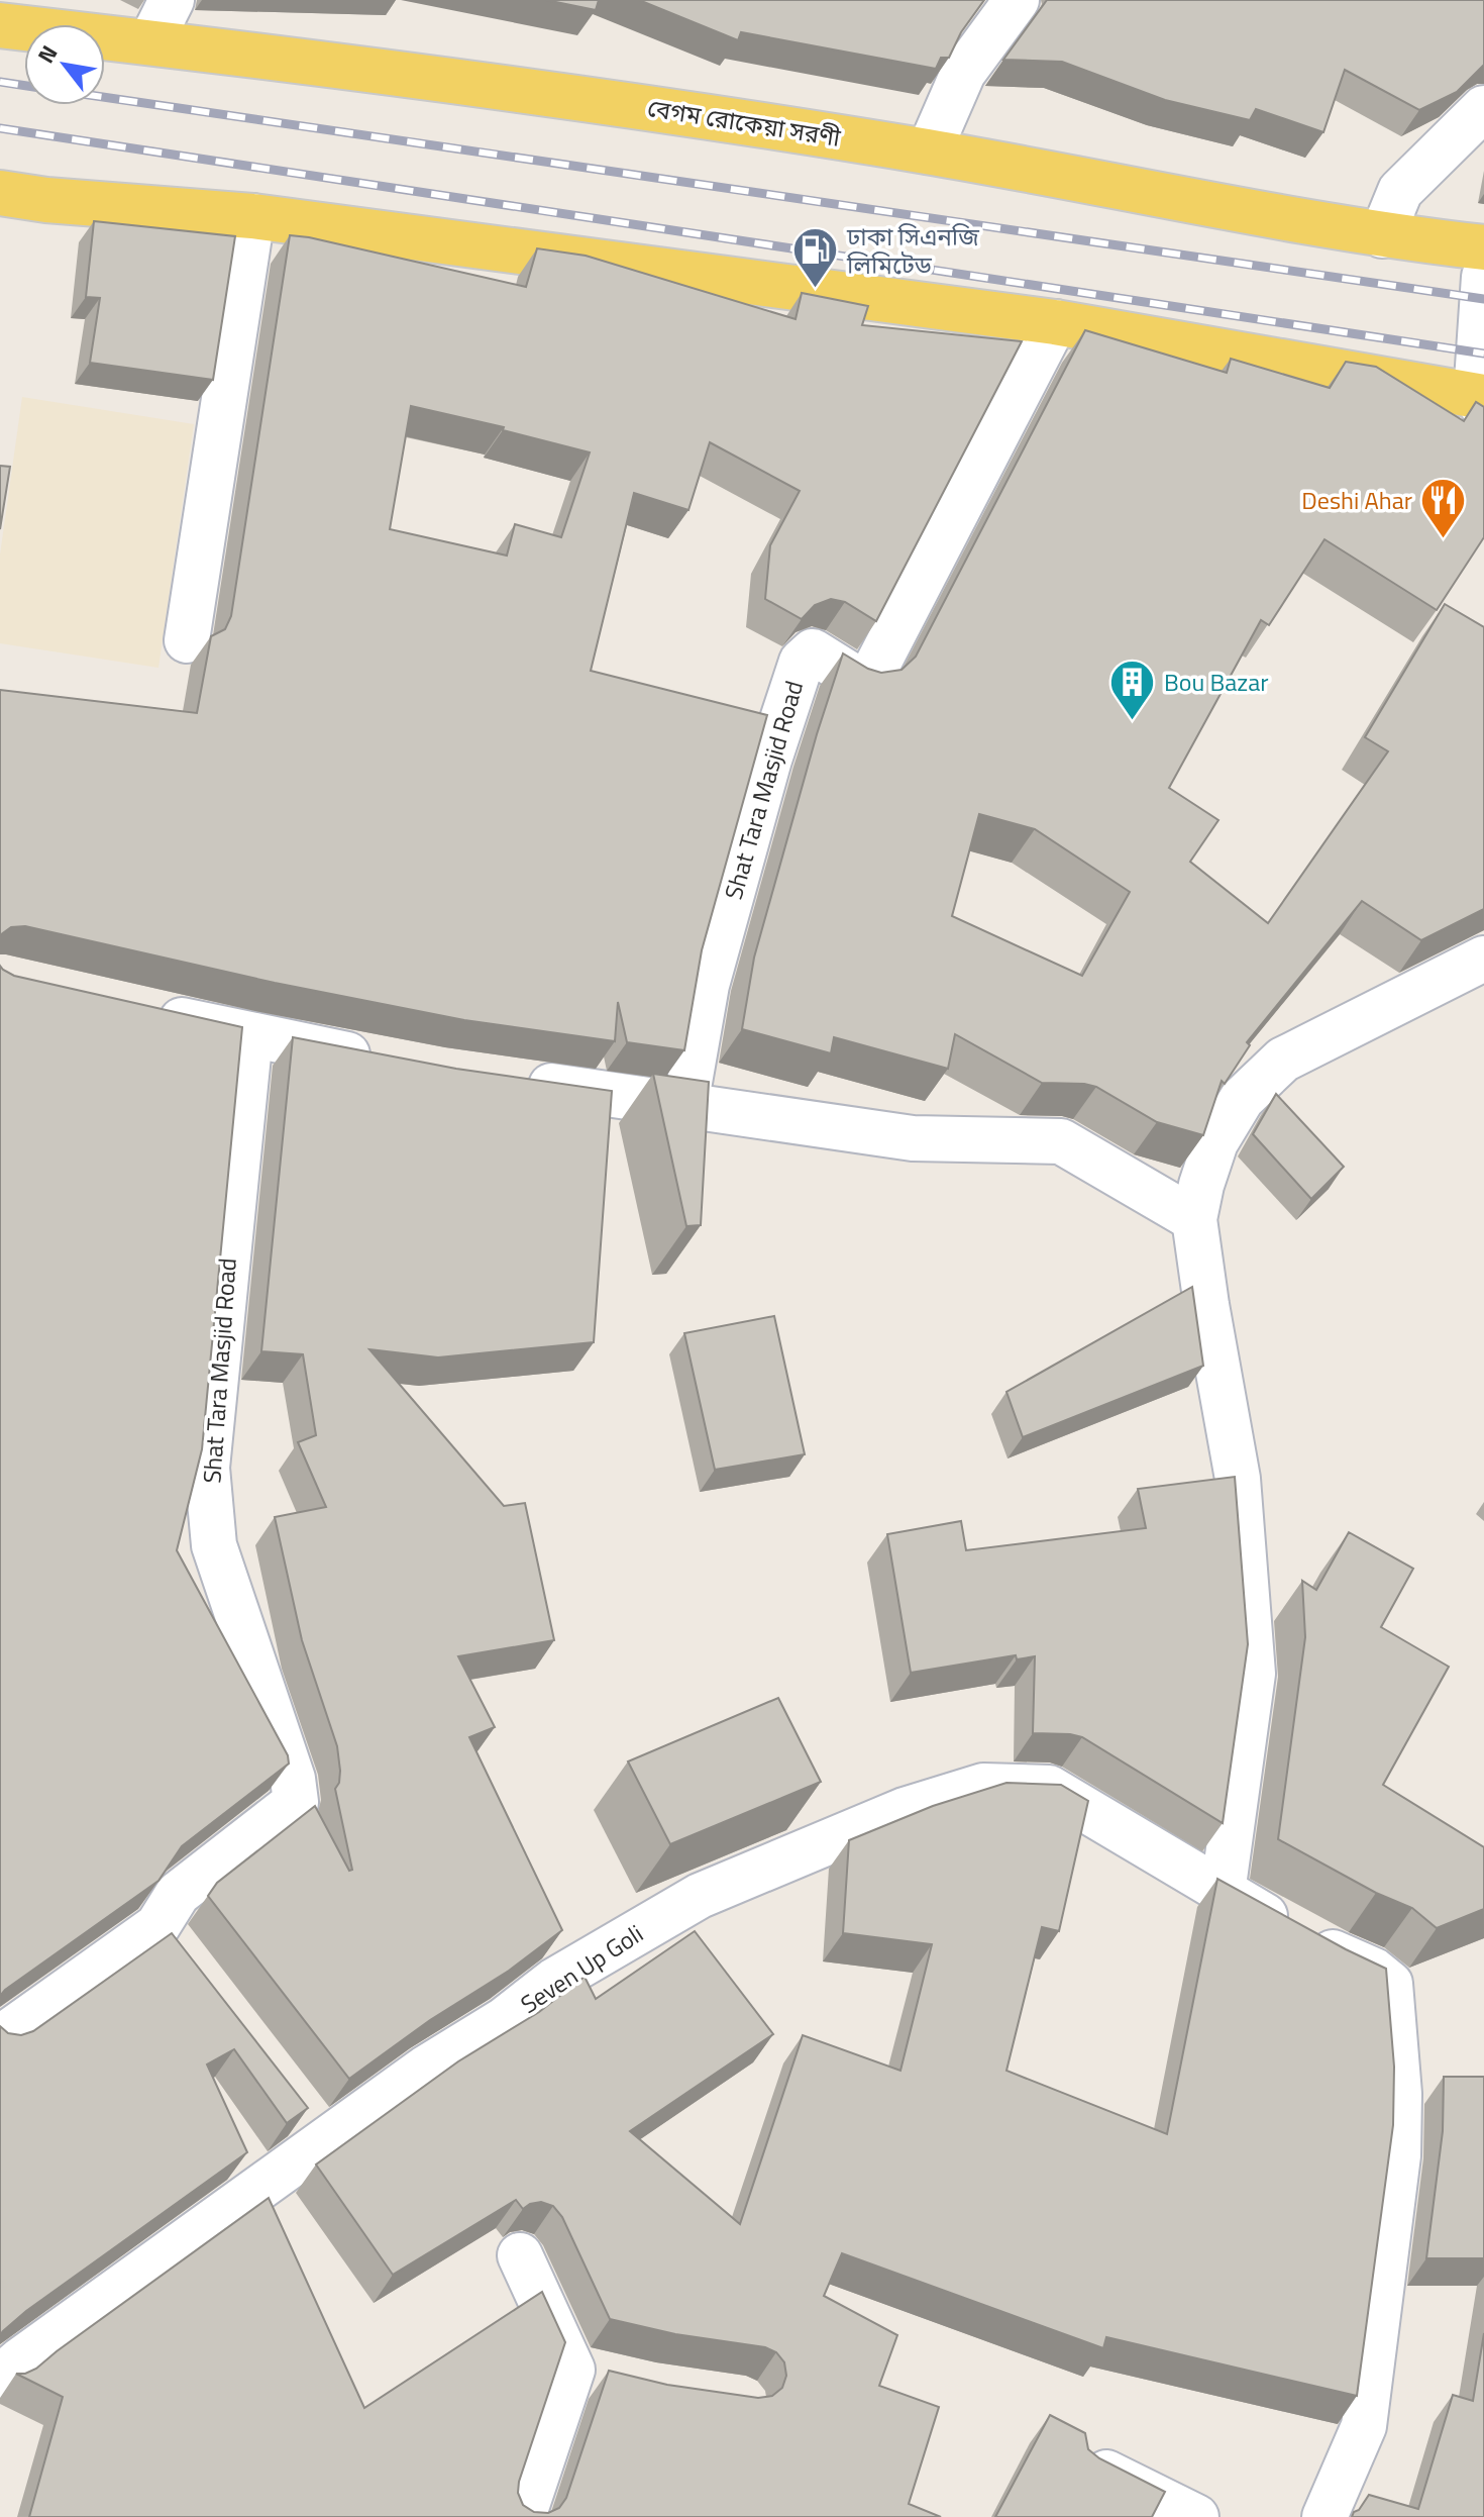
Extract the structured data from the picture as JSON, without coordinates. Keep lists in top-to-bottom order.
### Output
{
  "streets": {
    "main road": ["বেগম রোকেয়া সরণী"],
    "street": ["Shat Tara Masjid Road", "Seven Up Goli"]
  },
  "places": {
    "fuel station": ["ঢাকা সিএনজি লিমিটেড"],
    "restaurant": ["Deshi Ahar"],
    "building": ["Bou Bazar"]
  },
  "north": "top left"
}
